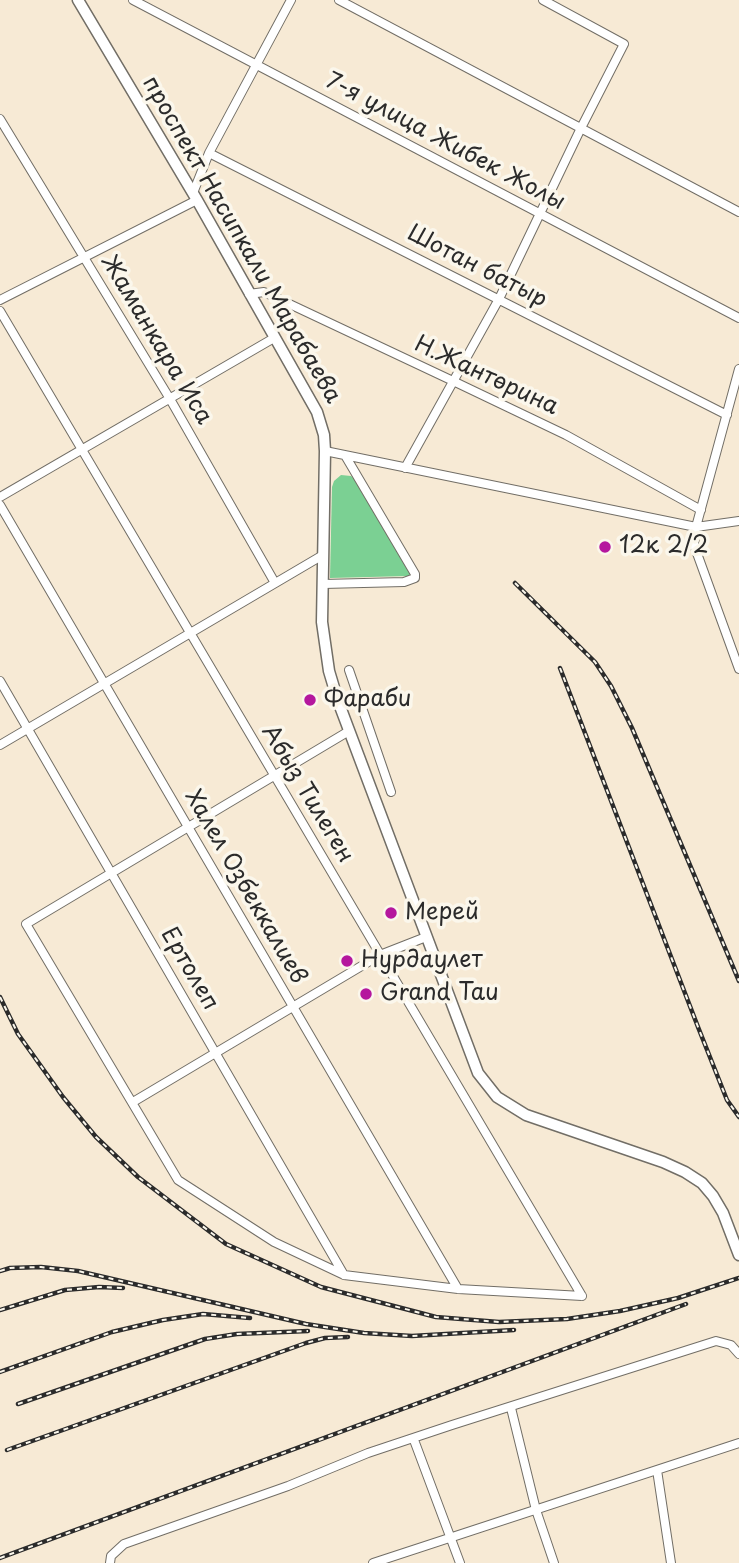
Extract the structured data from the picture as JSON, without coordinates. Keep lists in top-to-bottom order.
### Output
{
  "streets": {
    "main road": ["проспект Насипкали Марабаева"],
    "street": [
      "7-я улица Жибек Жолы",
      "Шотан батыр",
      "Жаманкара Иса",
      "Н.Жантөрина",
      "Абыз Тилеген",
      "Халел Озбеккалиев",
      "Ертолеп"
    ]
  },
  "crossings": [
    ["проспект Насипкали Марабаева", "Н.Жантөрина"],
    ["Абыз Тилеген", "Халел Озбеккалиев"]
  ],
  "places": [
    "12к 2/2",
    "Фараби",
    "Мерей",
    "Нурдаулет",
    "Grand Tau"
  ]
}
